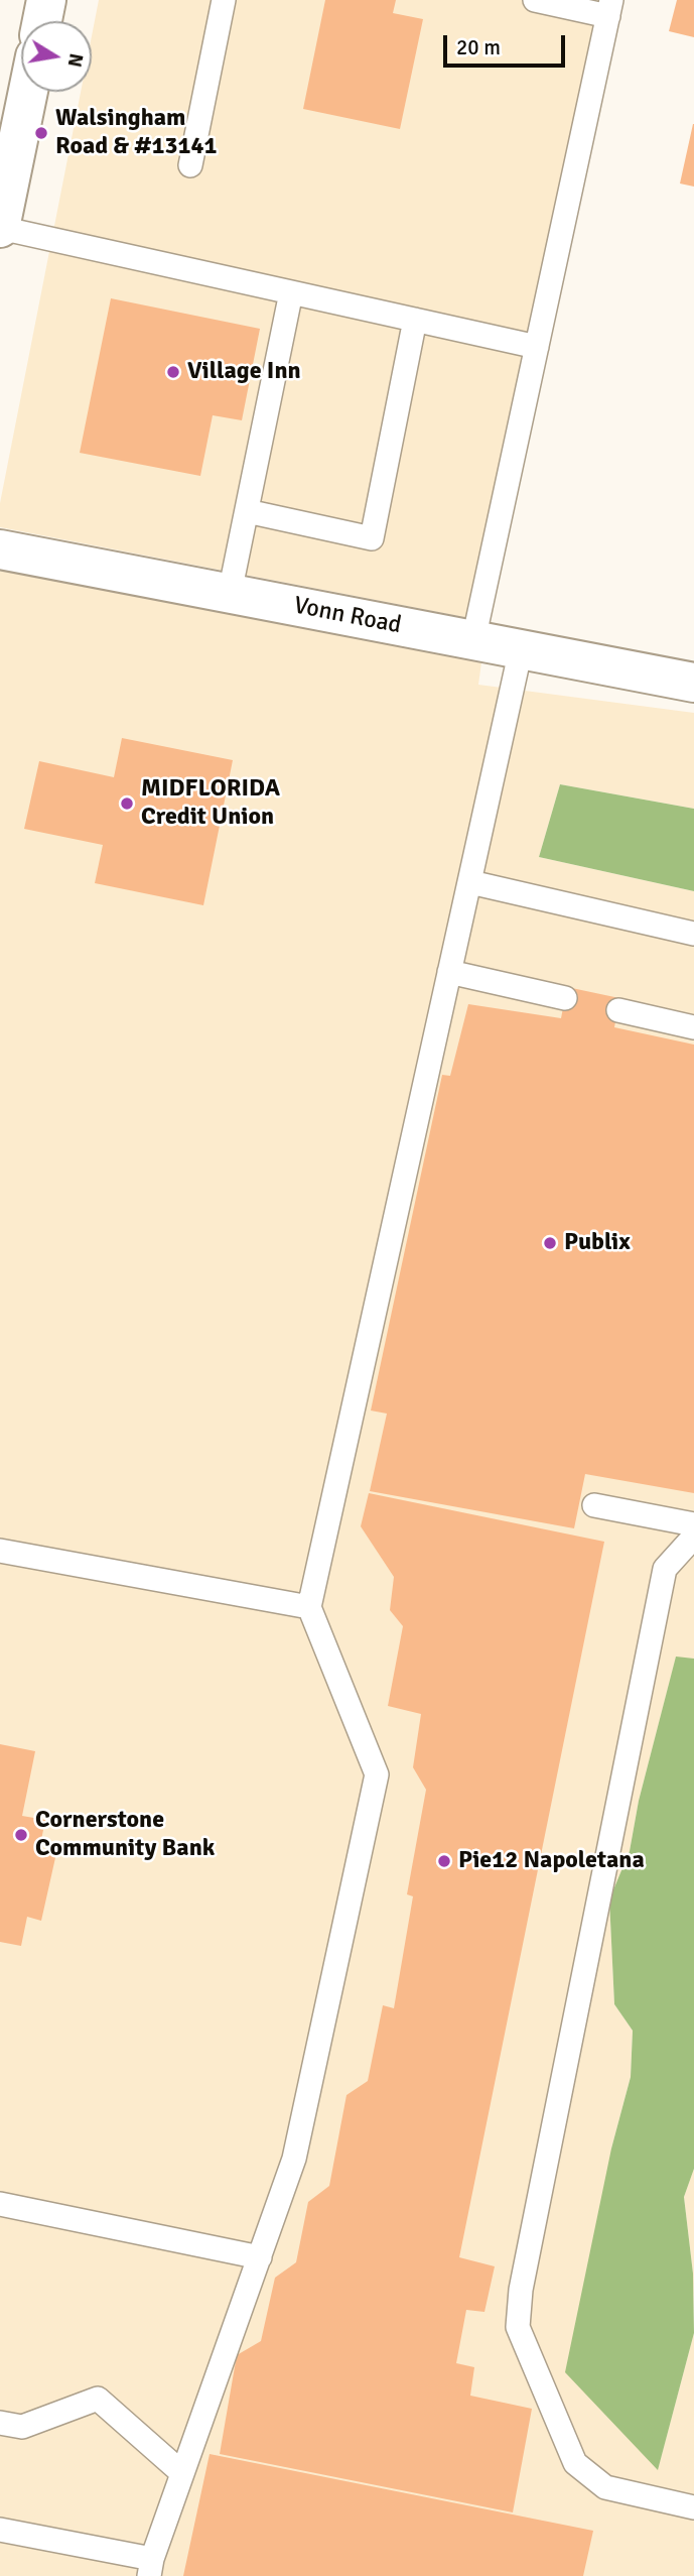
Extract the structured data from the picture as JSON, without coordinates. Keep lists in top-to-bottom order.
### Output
{
  "streets": {
    "street": ["Vonn Road"]
  },
  "places": [
    "Walsingham Road & #13141",
    "Village Inn",
    "MIDFLORIDA Credit Union",
    "Publix",
    "Cornerstone Community Bank",
    "Pie12 Napoletana"
  ],
  "scale_bar": "20 m",
  "north": "right"
}
